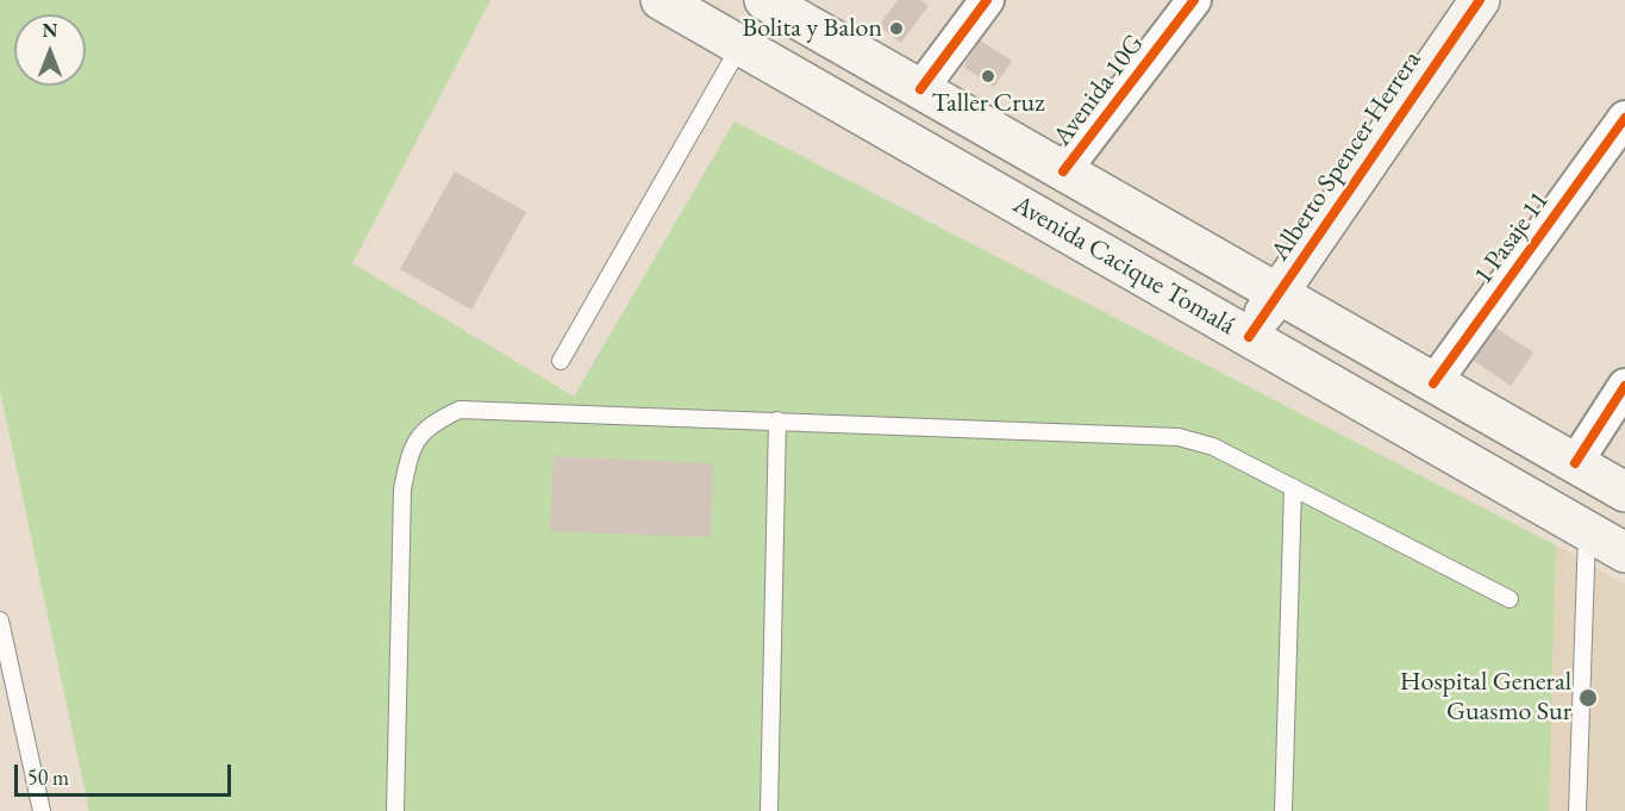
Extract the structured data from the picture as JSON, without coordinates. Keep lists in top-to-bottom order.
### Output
{
  "streets": {
    "main road": ["Alberto Spencer Herrera", "Avenida Cacique Tomalá"],
    "street": ["Avenida 10G", "1 Pasaje 11"]
  },
  "crossings": [
    ["Avenida 10G", "Avenida Cacique Tomalá"],
    ["Alberto Spencer Herrera", "Avenida Cacique Tomalá"],
    ["1 Pasaje 11", "Avenida Cacique Tomalá"]
  ],
  "places": ["Bolita y Balon", "Taller Cruz", "Hospital General Guasmo Sur"],
  "scale_bar": "50 m",
  "north": "top"
}
